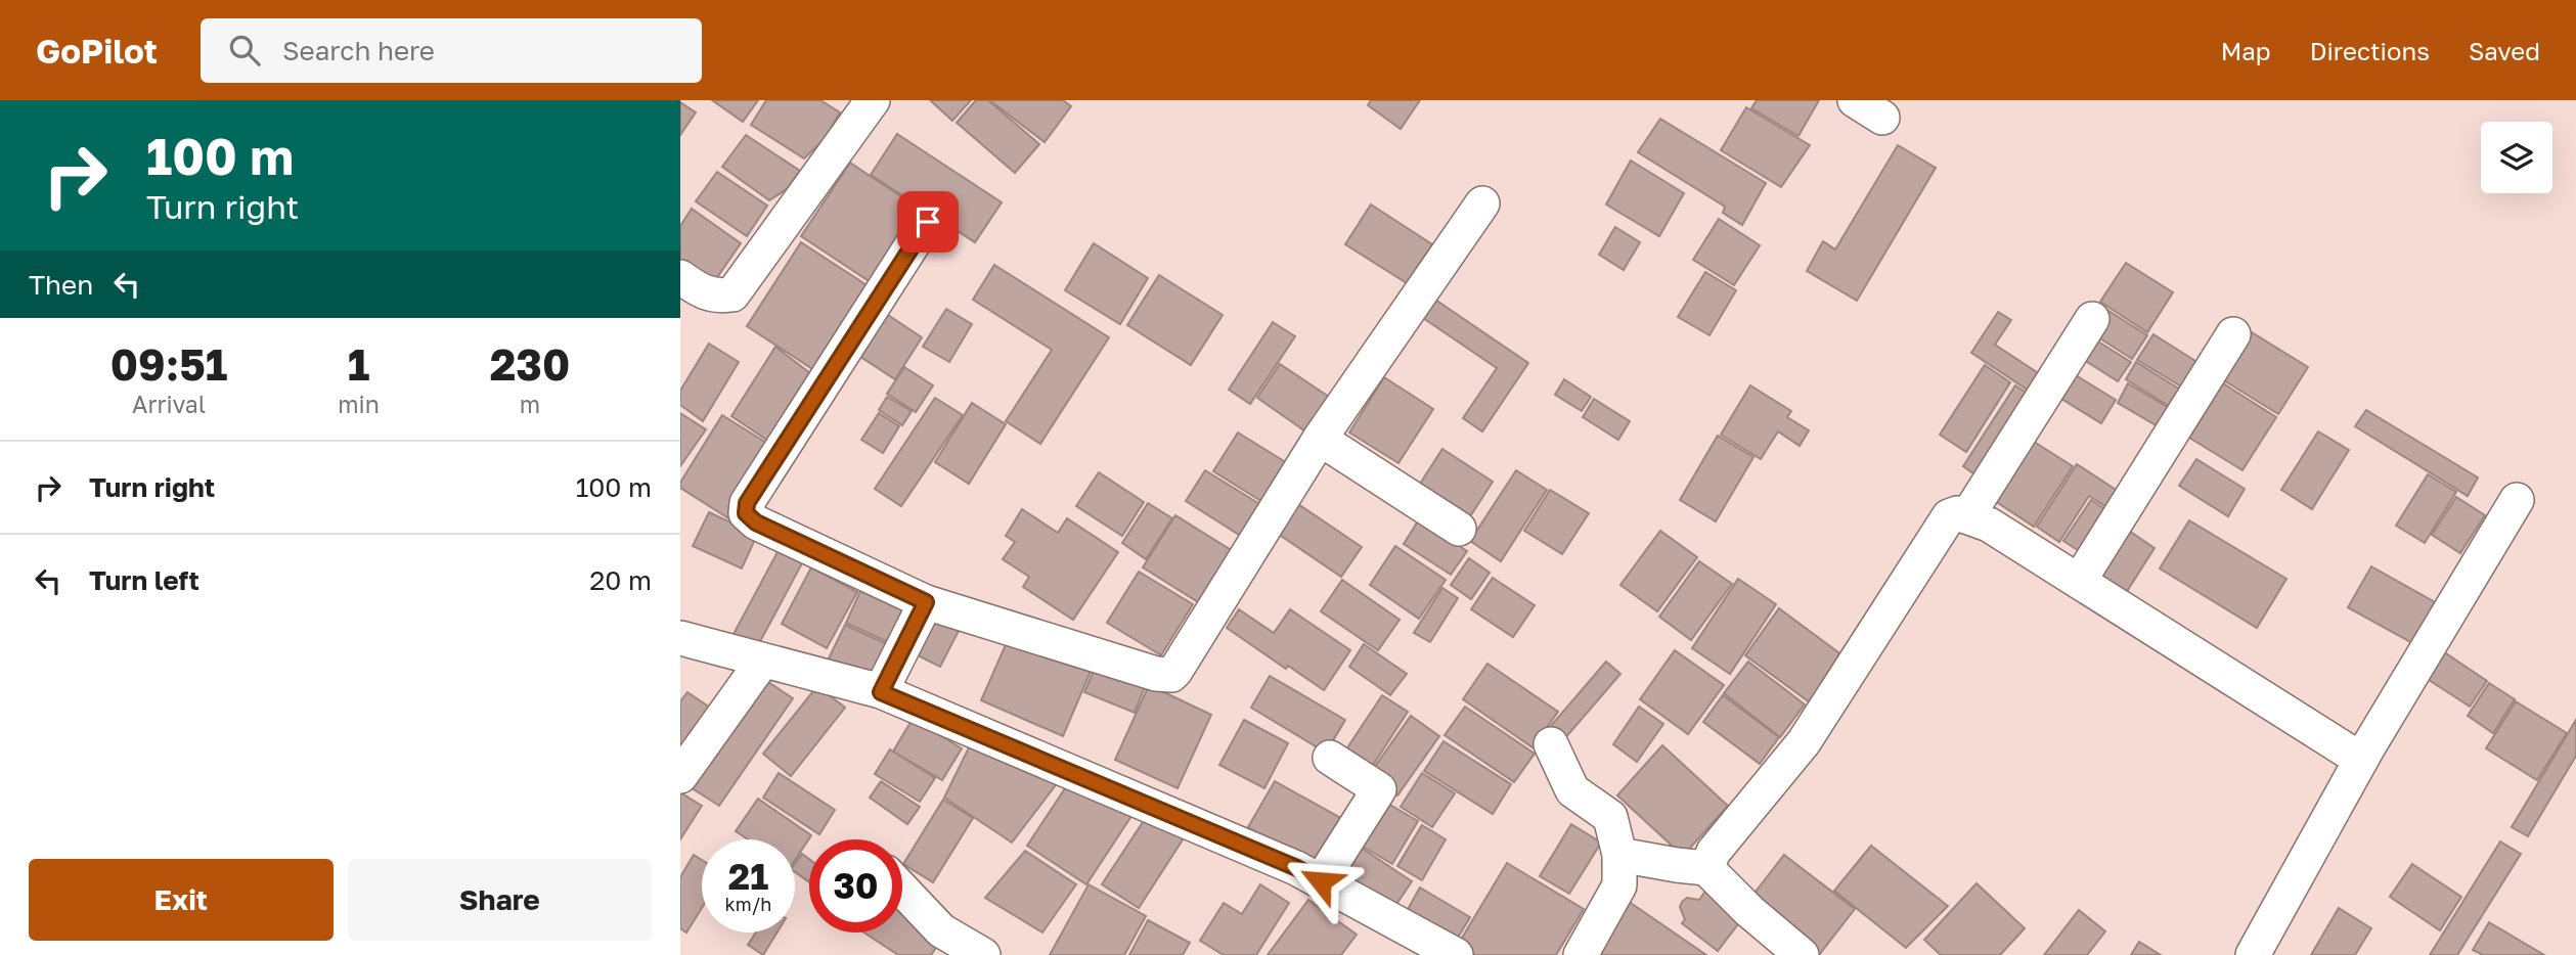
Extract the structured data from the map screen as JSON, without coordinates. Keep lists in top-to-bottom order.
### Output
{
  "page": {
    "header": "GoPilot",
    "search": "Search here",
    "nav": ["Map", "Directions", "Saved"],
    "turn": ["100 m", "Turn right"],
    "then": "Then",
    "eta": [
      "09:51",
      "Arrival",
      "1",
      "min",
      "230",
      "m"
    ],
    "list": [
      {
        "name": "Turn right",
        "value": "100 m"
      },
      {
        "name": "Turn left",
        "value": "20 m"
      }
    ],
    "speed": "21 km/h",
    "limit": "30",
    "buttons": ["Exit", "Share"]
  }
}
